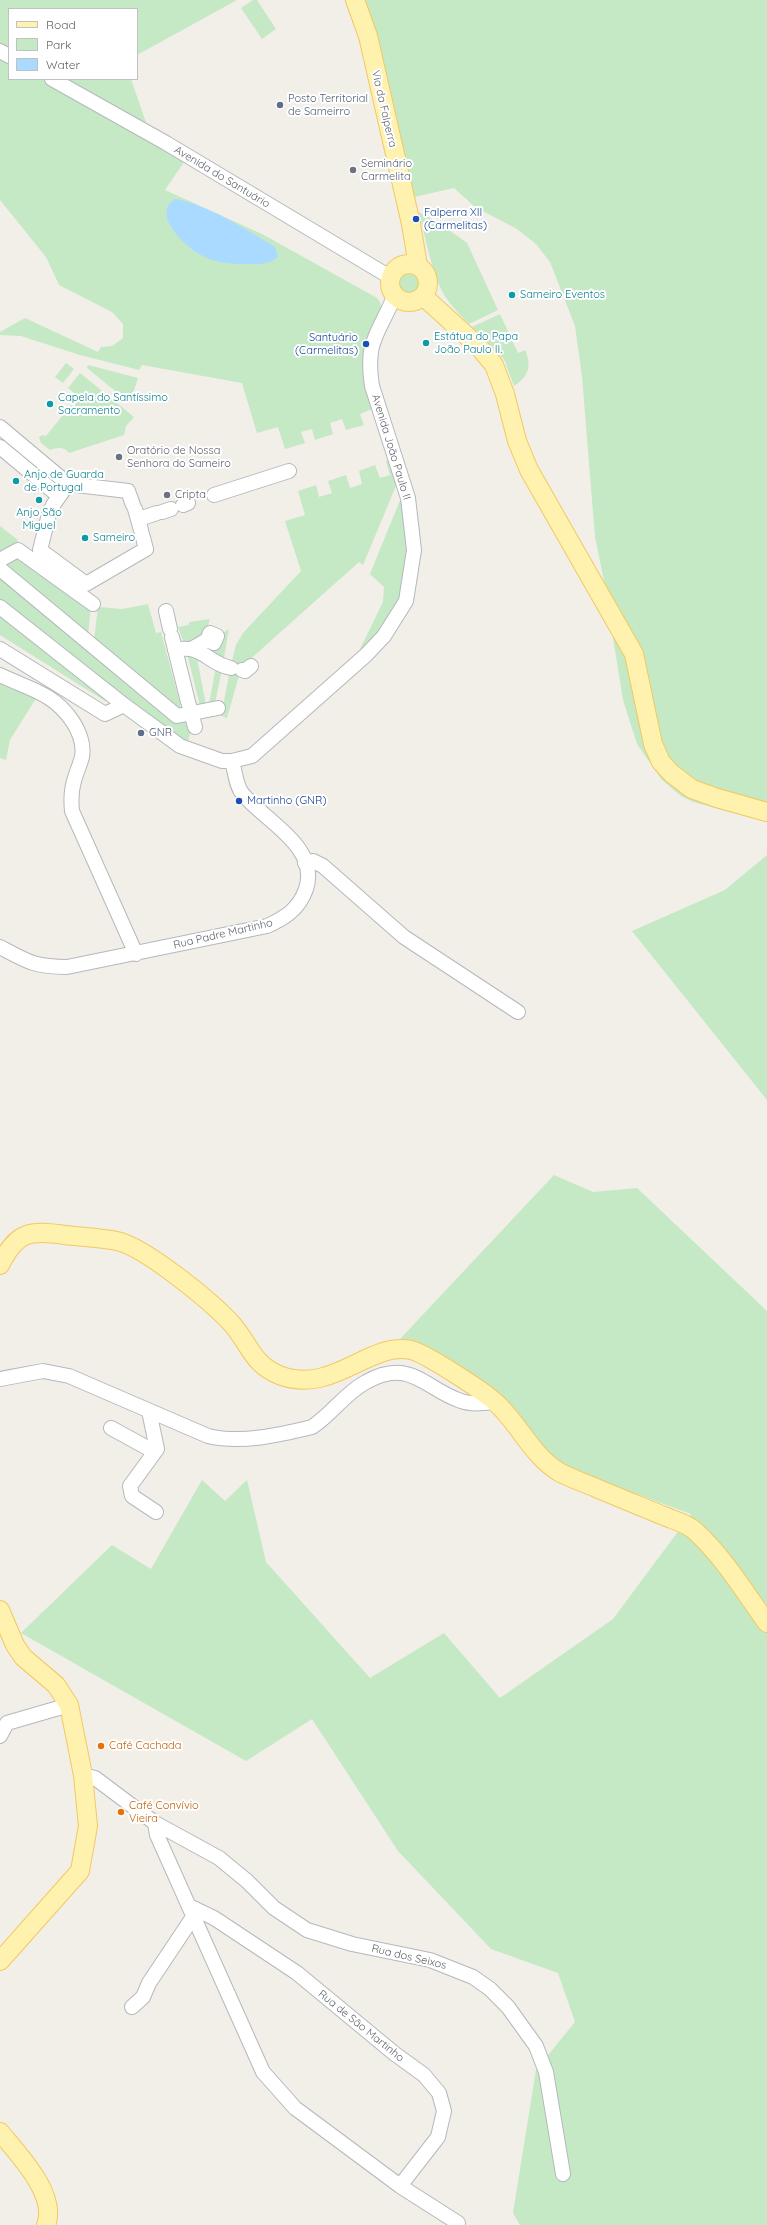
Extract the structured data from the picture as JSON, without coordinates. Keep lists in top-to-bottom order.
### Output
{
  "streets": {
    "main road": ["Via da Falperra"],
    "street": [
      "Avenida do Santuário",
      "Avenida João Paulo II",
      "Rua Padre Martinho",
      "Rua dos Seixos",
      "Rua de São Martinho"
    ]
  },
  "crossings": [
    ["Via da Falperra", "Avenida do Santuário"],
    ["Via da Falperra", "Avenida João Paulo II"],
    ["Avenida do Santuário", "Avenida João Paulo II"],
    ["Avenida João Paulo II", "Rua Padre Martinho"]
  ],
  "places": [
    "Posto Territorial de Sameirro",
    "Seminário Carmelita",
    "Falperra XII (Carmelitas)",
    "Sameiro Eventos",
    "Estátua do Papa João Paulo II.",
    "Santuário (Carmelitas)",
    "Capela do Santíssimo Sacramento",
    "Oratório de Nossa Senhora do Sameiro",
    "Anjo de Guarda de Portugal",
    "Cripta",
    "Anjo São Miguel",
    "Sameiro",
    "GNR",
    "Martinho (GNR)",
    "Café Cachada",
    "Café Convívio Vieira"
  ],
  "legend": ["Road", "Park", "Water"]
}
